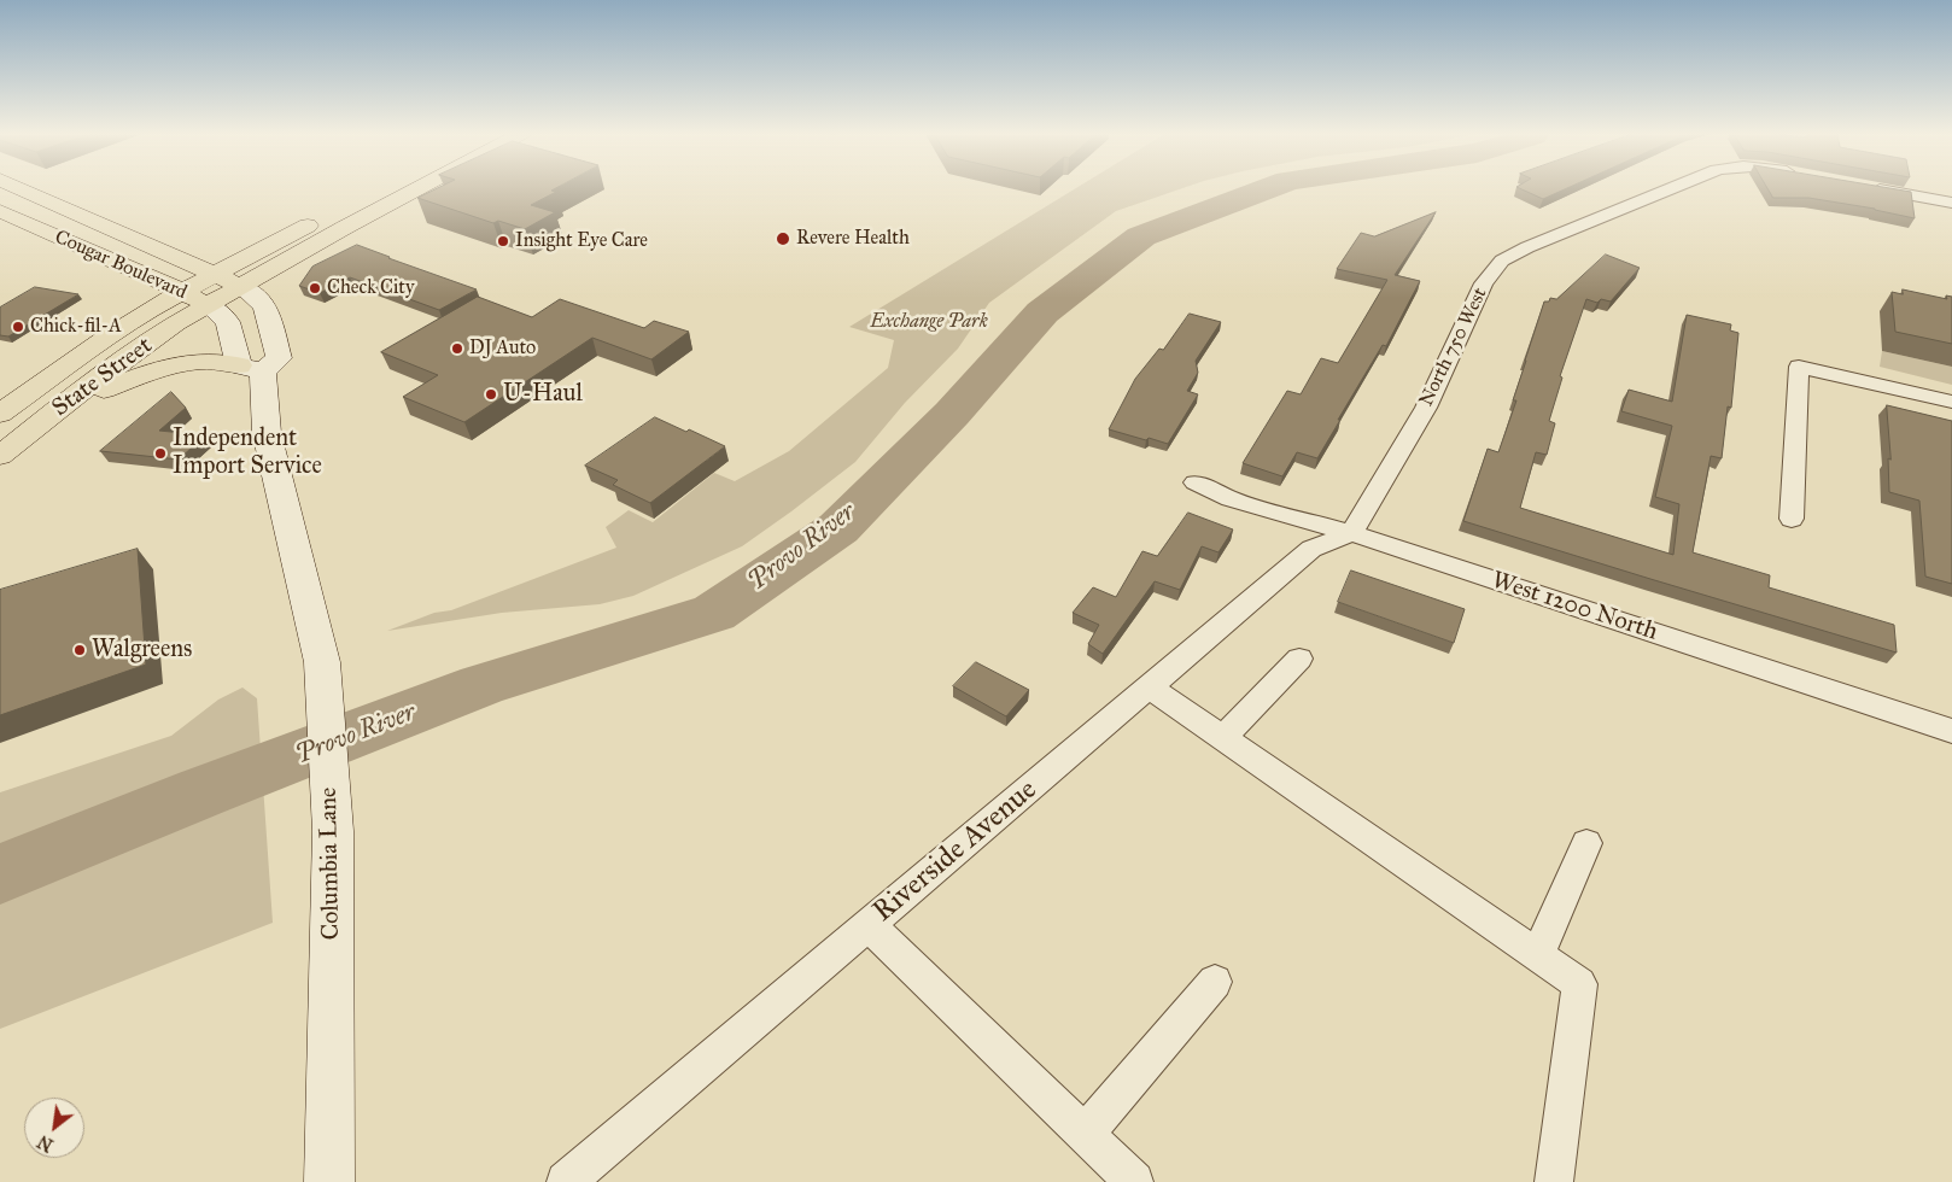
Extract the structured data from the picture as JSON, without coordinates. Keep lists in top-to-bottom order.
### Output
{
  "streets": {
    "main road": ["Cougar Boulevard", "State Street", "Columbia Lane"],
    "street": ["North 750 West", "West 1200 North", "Riverside Avenue"]
  },
  "crossings": [
    ["Cougar Boulevard", "State Street"],
    ["Cougar Boulevard", "Columbia Lane"],
    ["North 750 West", "West 1200 North"],
    ["North 750 West", "Riverside Avenue"],
    ["State Street", "Columbia Lane"],
    ["West 1200 North", "Riverside Avenue"]
  ],
  "water": ["Provo River"],
  "parks": ["Exchange Park"],
  "places": [
    "Revere Health",
    "Insight Eye Care",
    "Check City",
    "Chick-fil-A",
    "DJ Auto",
    "U-Haul",
    "Independent Import Service",
    "Walgreens"
  ],
  "north": "bottom left"
}
